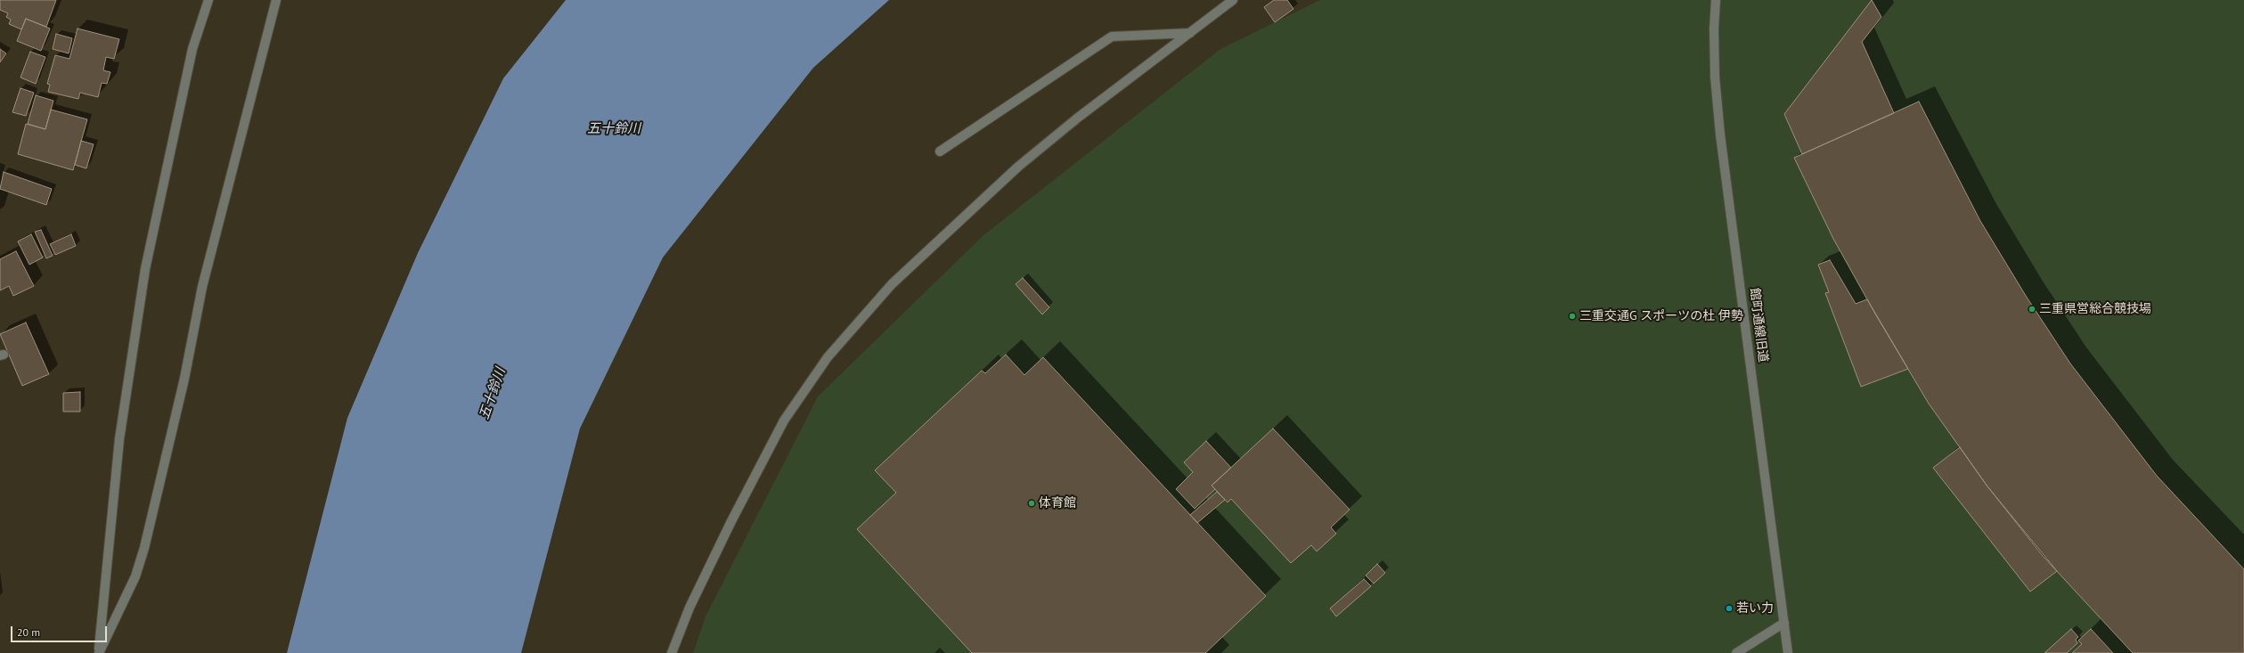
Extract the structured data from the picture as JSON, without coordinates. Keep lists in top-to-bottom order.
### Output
{
  "streets": {
    "street": ["館町通線旧道"]
  },
  "water": ["五十鈴川"],
  "places": [
    "三重県営総合競技場",
    "三重交通G スポーツの杜 伊勢",
    "体育館",
    "若い力"
  ],
  "scale_bar": "20 m"
}
